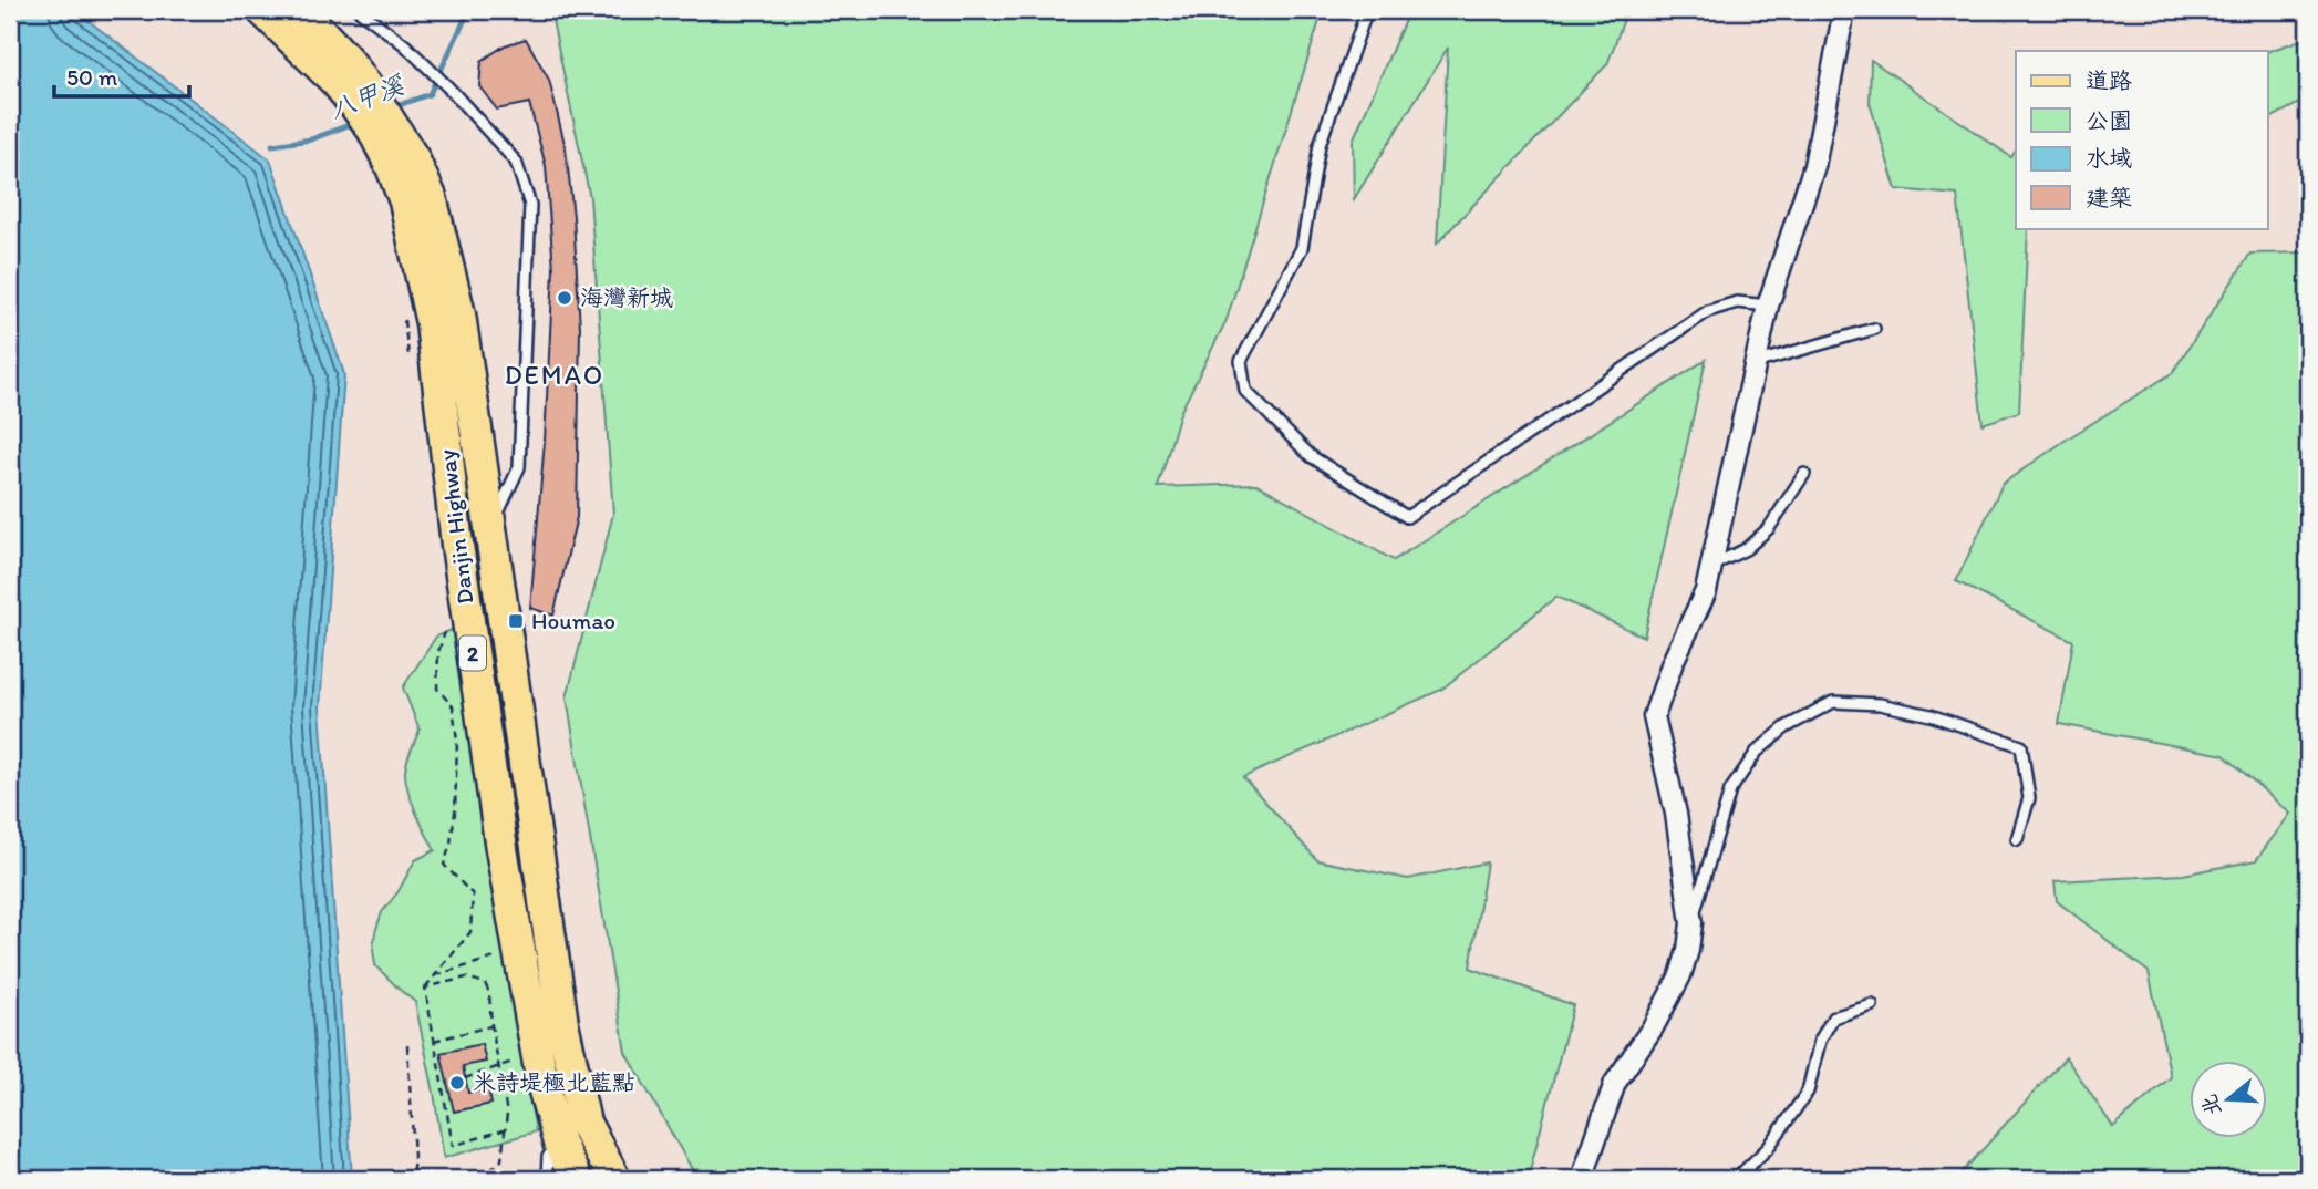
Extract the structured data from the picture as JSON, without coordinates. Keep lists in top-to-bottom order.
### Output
{
  "streets": {
    "main road": ["Danjin Highway", "2"]
  },
  "districts": ["DEMAO"],
  "water": ["八甲溪"],
  "places": {
    "other": ["海灣新城", "米詩堤極北藍點"],
    "transit": ["Houmao"]
  },
  "legend": [
    "道路",
    "公園",
    "水域",
    "建築"
  ],
  "scale_bar": "50 m",
  "north": "left"
}
